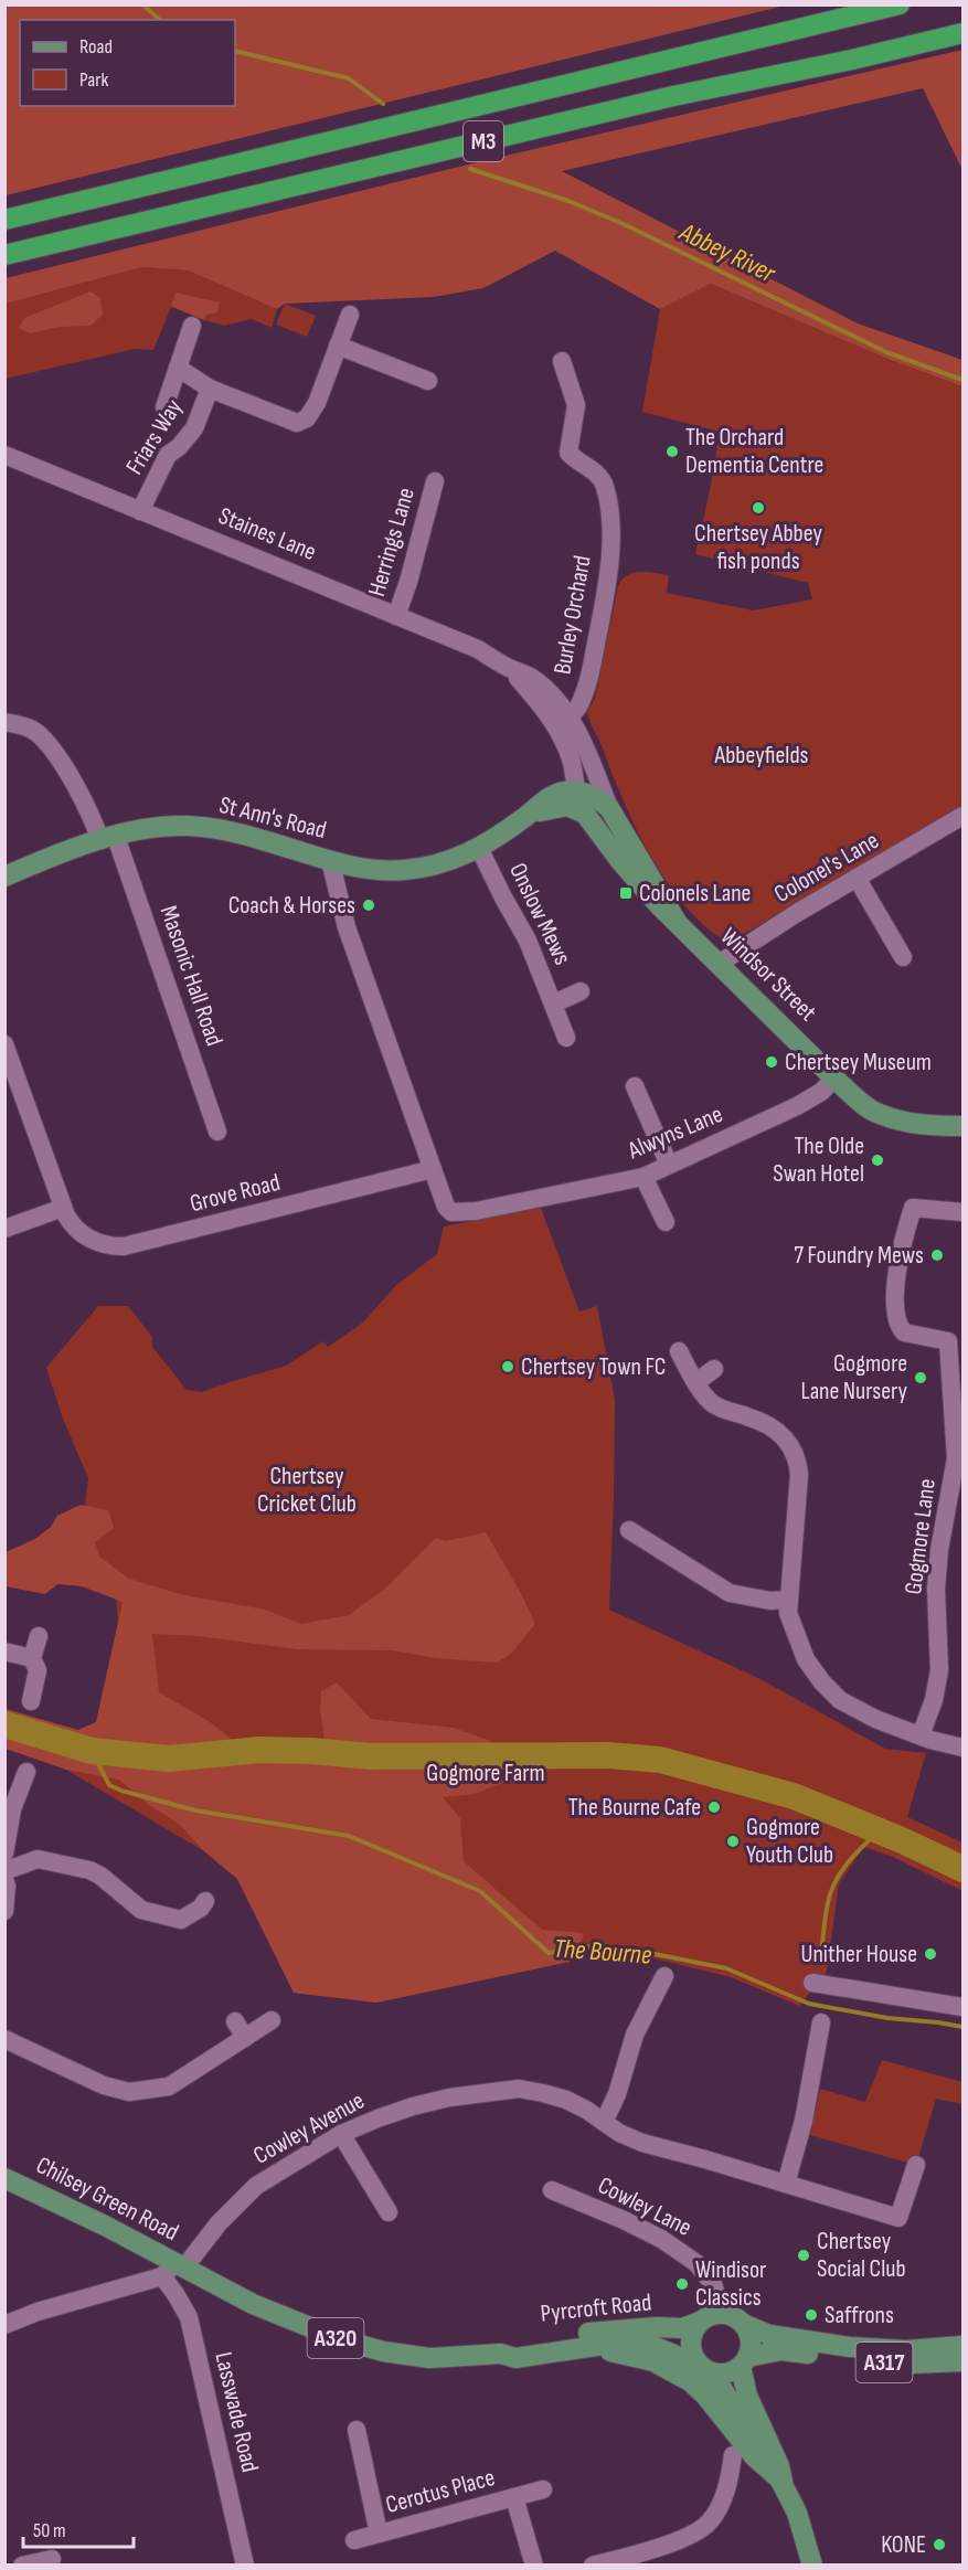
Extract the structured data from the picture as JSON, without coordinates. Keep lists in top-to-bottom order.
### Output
{
  "streets": {
    "highway": ["M3"],
    "main road": [
      "Staines Lane",
      "St Ann's Road",
      "Windsor Street",
      "Chilsey Green Road",
      "Pyrcroft Road",
      "A320",
      "A317"
    ],
    "street": [
      "Friars Way",
      "Herrings Lane",
      "Burley Orchard",
      "Colonel's Lane",
      "Onslow Mews",
      "Masonic Hall Road",
      "Alwyns Lane",
      "Grove Road",
      "Gogmore Lane",
      "Cowley Avenue",
      "Cowley Lane",
      "Lasswade Road",
      "Cerotus Place"
    ]
  },
  "crossings": [
    ["Friars Way", "Staines Lane"],
    ["Staines Lane", "Herrings Lane"],
    ["Staines Lane", "Burley Orchard"],
    ["Staines Lane", "St Ann's Road"],
    ["Staines Lane", "Windsor Street"],
    ["St Ann's Road", "Onslow Mews"],
    ["St Ann's Road", "Masonic Hall Road"],
    ["Colonel's Lane", "Windsor Street"],
    ["Windsor Street", "Alwyns Lane"],
    ["Alwyns Lane", "Grove Road"],
    ["Cowley Avenue", "Chilsey Green Road"],
    ["Cowley Avenue", "Pyrcroft Road"],
    ["Cowley Avenue", "Lasswade Road"],
    ["Chilsey Green Road", "Pyrcroft Road"],
    ["Chilsey Green Road", "Lasswade Road"],
    ["Cowley Lane", "Pyrcroft Road"],
    ["Cowley Lane", "A320"],
    ["Cowley Lane", "A317"],
    ["Pyrcroft Road", "A320"],
    ["Pyrcroft Road", "A317"],
    ["Pyrcroft Road", "Lasswade Road"],
    ["A320", "A317"]
  ],
  "water": ["Abbey River", "The Bourne"],
  "parks": ["Abbeyfields", "Chertsey Cricket Club", "Gogmore Farm"],
  "places": {
    "other": [
      "The Orchard Dementia Centre",
      "Chertsey Abbey fish ponds",
      "Coach & Horses",
      "Chertsey Museum",
      "The Olde Swan Hotel",
      "7 Foundry Mews",
      "Chertsey Town FC",
      "Gogmore Lane Nursery",
      "The Bourne Cafe",
      "Gogmore Youth Club",
      "Unither House",
      "Chertsey Social Club",
      "Windisor Classics",
      "Saffrons",
      "KONE"
    ],
    "transit": ["Colonels Lane"]
  },
  "legend": ["Road", "Park"],
  "scale_bar": "50 m"
}
